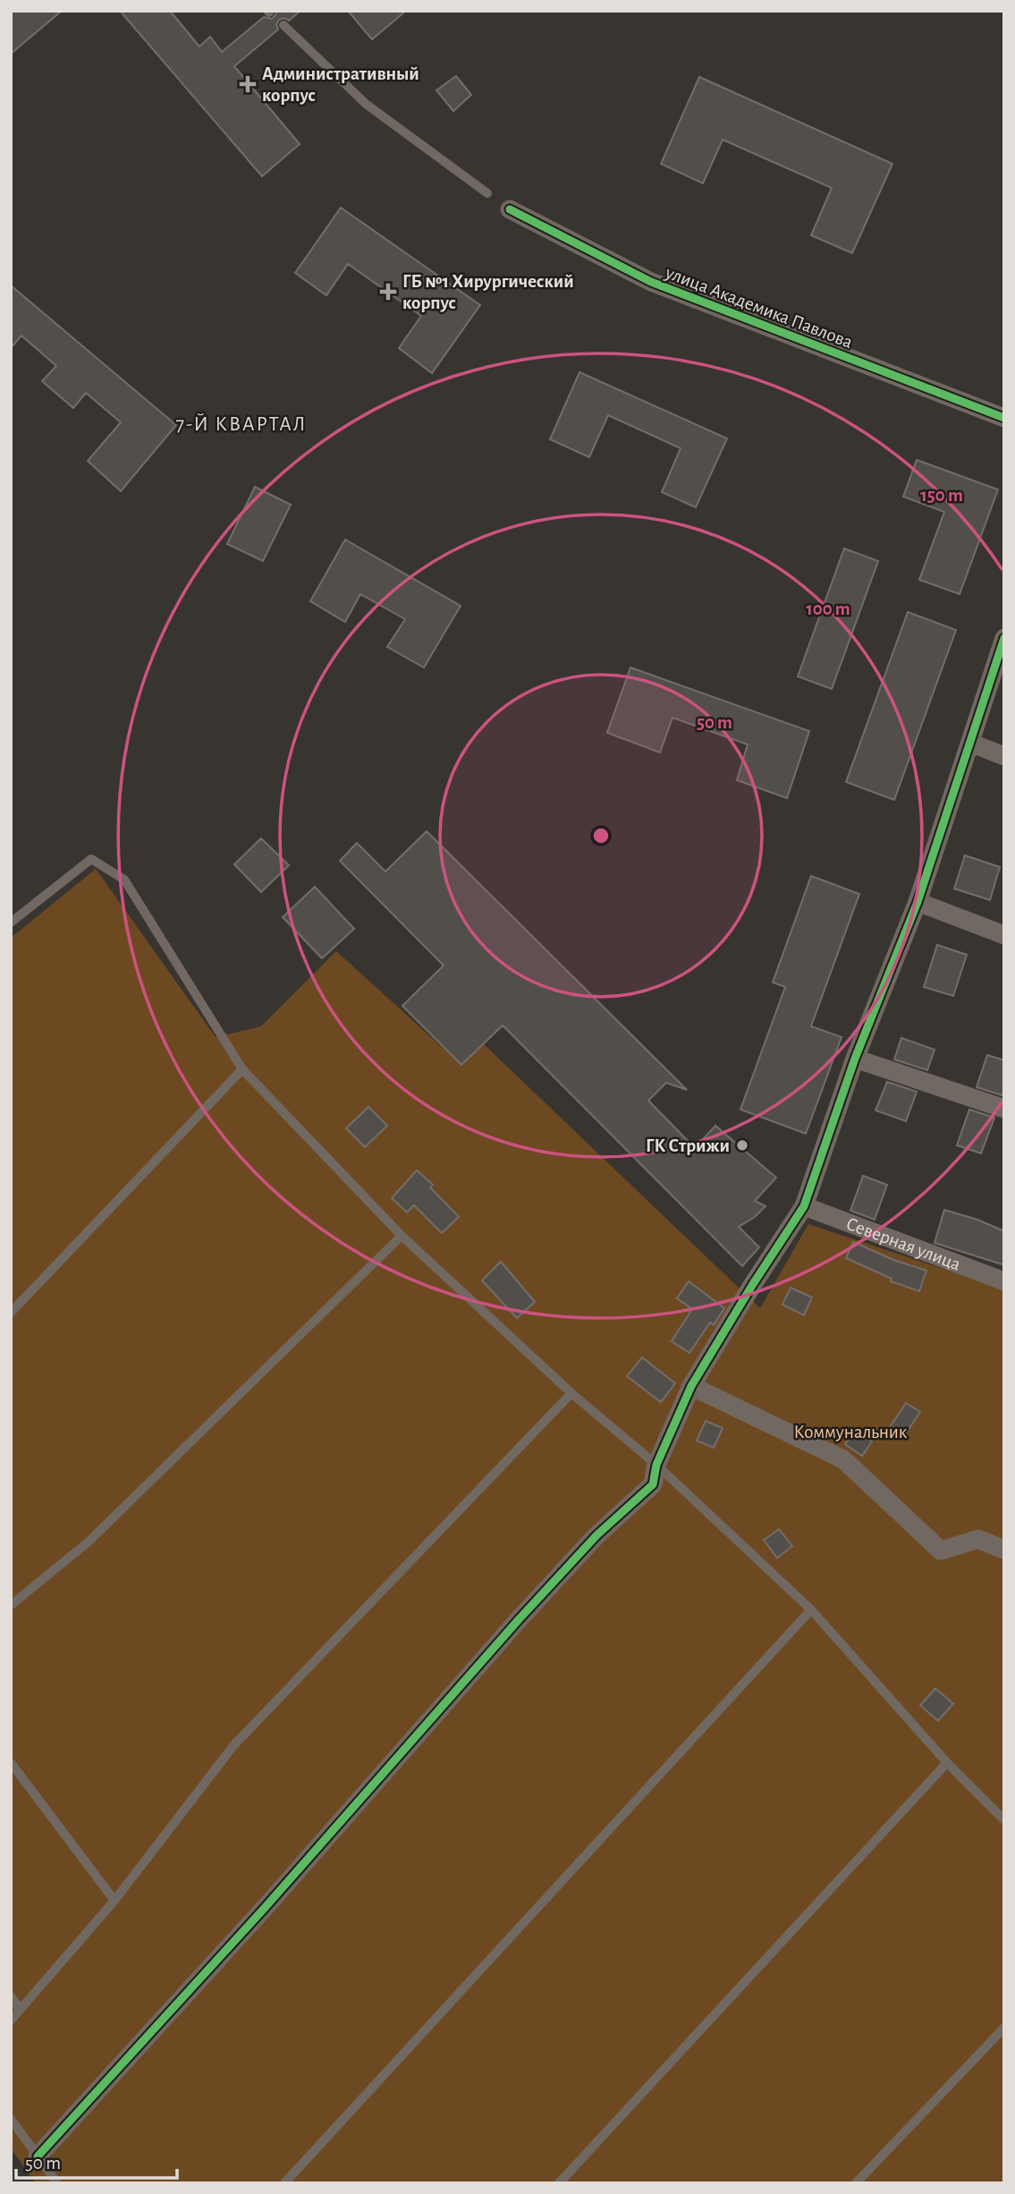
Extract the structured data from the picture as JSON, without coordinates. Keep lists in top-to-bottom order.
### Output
{
  "streets": {
    "street": ["улица Академика Павлова", "Северная улица"]
  },
  "districts": ["7-Й КВАРТАЛ"],
  "parks": ["Коммунальник"],
  "places": {
    "health": ["Административный корпус", "ГБ №1 Хирургический корпус"],
    "other": ["ГК Стрижи"]
  },
  "scale_bar": "50 m",
  "rings": ["150 m", "100 m", "50 m"]
}
